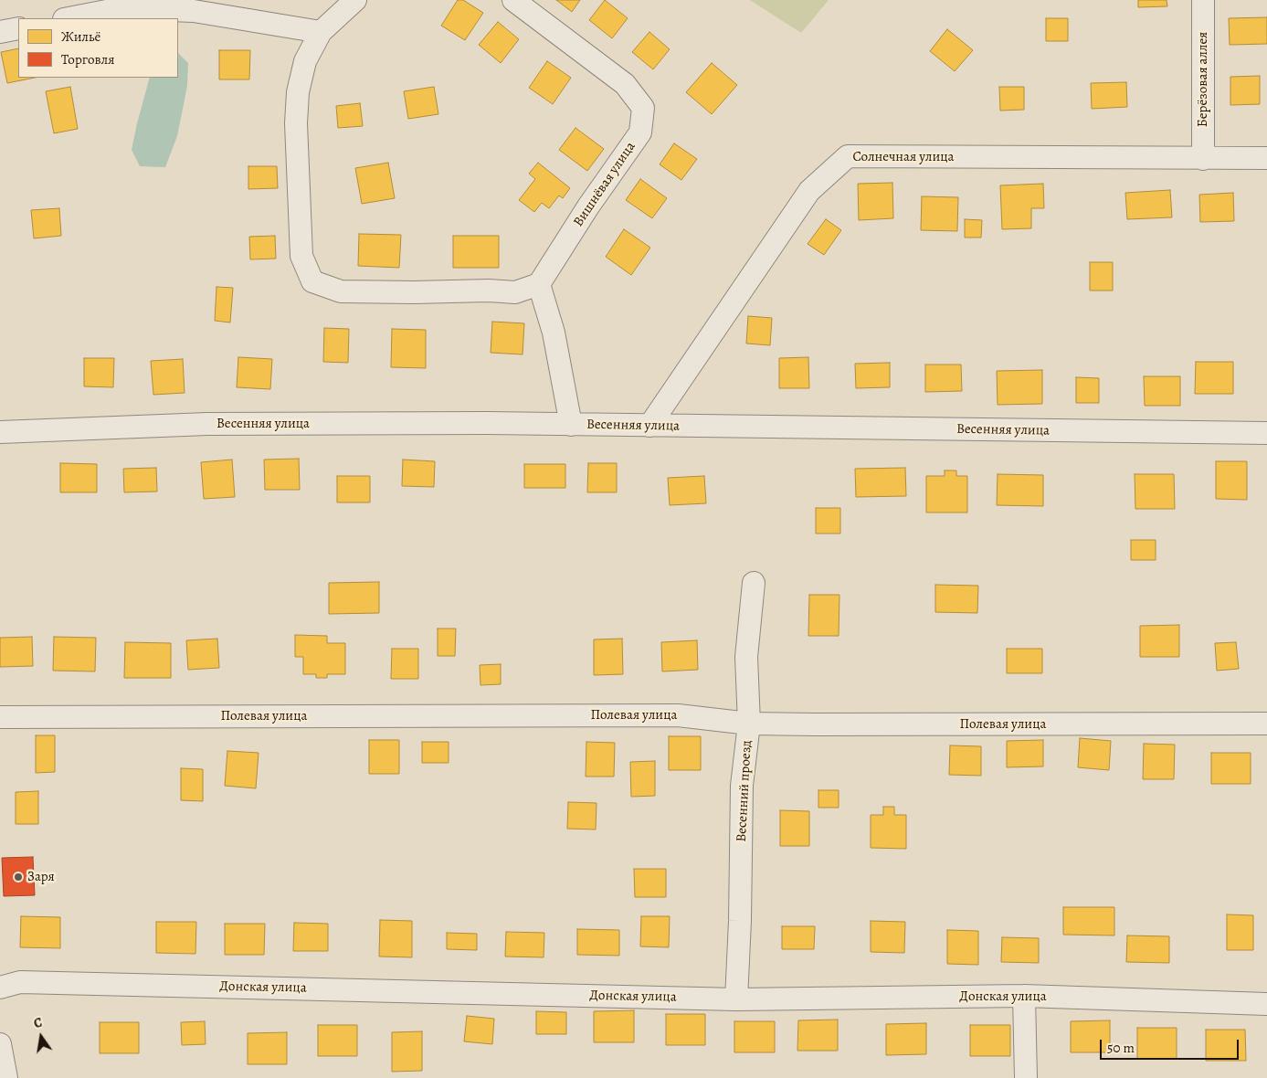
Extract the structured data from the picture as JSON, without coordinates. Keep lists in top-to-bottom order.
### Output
{
  "streets": {
    "street": [
      "Берёзовая аллея",
      "Солнечная улица",
      "Вишнёвая улица",
      "Весенняя улица",
      "Полевая улица",
      "Весенний проезд",
      "Донская улица"
    ]
  },
  "crossings": [
    ["Берёзовая аллея", "Солнечная улица"],
    ["Солнечная улица", "Весенняя улица"],
    ["Полевая улица", "Весенний проезд"],
    ["Весенний проезд", "Донская улица"]
  ],
  "places": ["Заря"],
  "legend": ["Жильё", "Торговля"],
  "scale_bar": "50 m",
  "north": "top"
}
